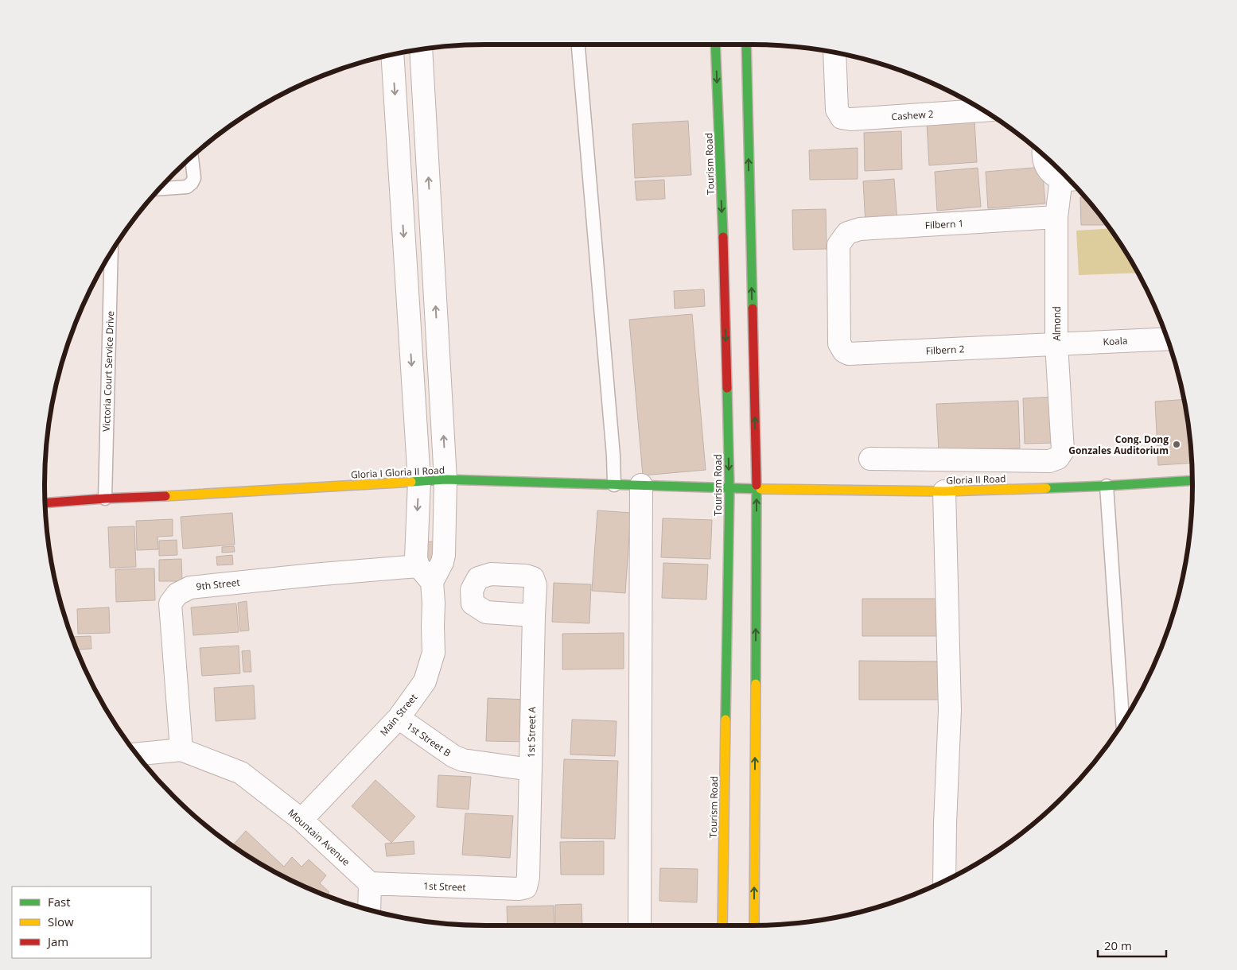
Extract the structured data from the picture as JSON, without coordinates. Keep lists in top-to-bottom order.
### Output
{
  "streets": {
    "main road": ["Tourism Road", "Gloria I Gloria II Road", "Gloria II Road"],
    "street": [
      "Cashew 2",
      "Filbern 1",
      "Almond",
      "Koala",
      "Filbern 2",
      "9th Street",
      "Main Street",
      "1st Street A",
      "1st Street B",
      "Mountain Avenue",
      "1st Street"
    ],
    "lane": ["Victoria Court Service Drive"]
  },
  "crossings": [
    ["Tourism Road", "Gloria I Gloria II Road"],
    ["Filbern 1", "Almond"],
    ["Filbern 1", "Filbern 2"],
    ["Almond", "Koala"],
    ["Almond", "Filbern 2"],
    ["Koala", "Filbern 2"],
    ["Victoria Court Service Drive", "Gloria I Gloria II Road"],
    ["Gloria I Gloria II Road", "Gloria II Road"],
    ["Gloria I Gloria II Road", "Main Street"],
    ["9th Street", "Main Street"],
    ["9th Street", "Mountain Avenue"],
    ["Main Street", "1st Street B"],
    ["Main Street", "Mountain Avenue"],
    ["1st Street A", "1st Street B"],
    ["1st Street A", "1st Street"],
    ["Mountain Avenue", "1st Street"]
  ],
  "places": ["Cong. Dong Gonzales Auditorium"],
  "legend": ["Fast", "Slow", "Jam"],
  "scale_bar": "20 m"
}
